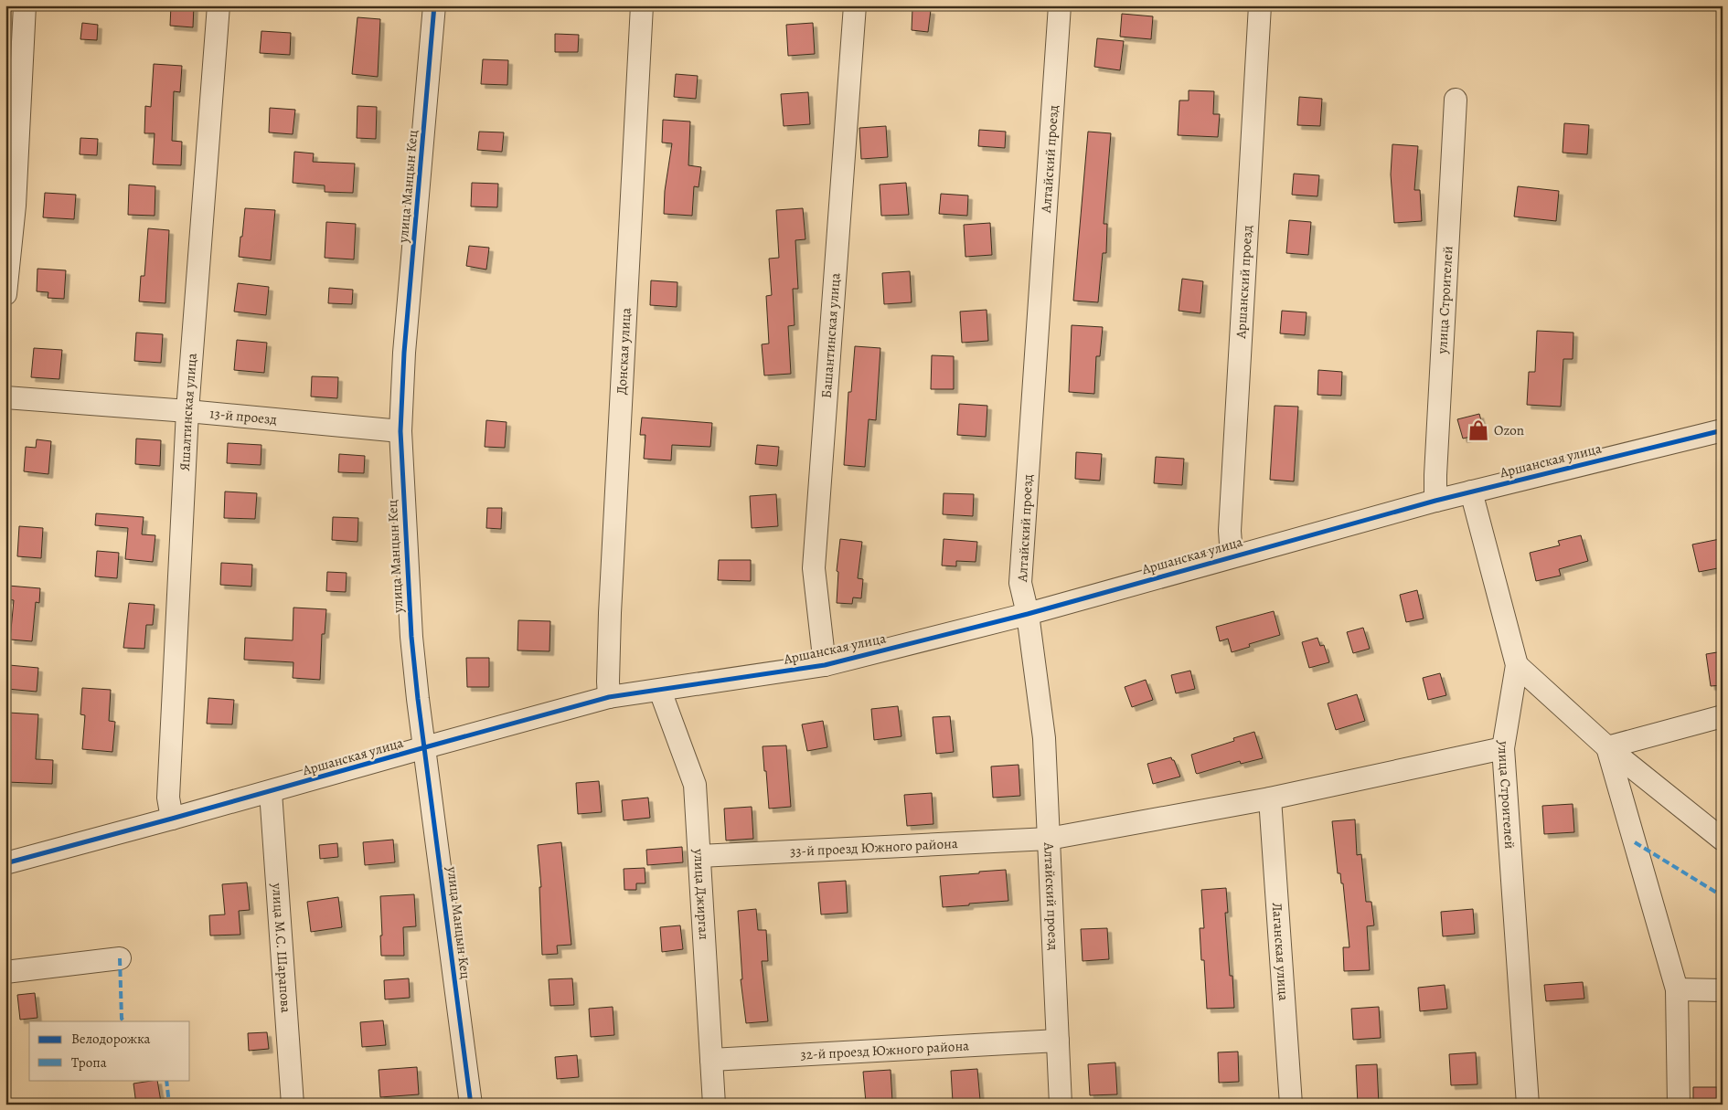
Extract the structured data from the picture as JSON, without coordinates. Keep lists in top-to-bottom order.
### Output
{
  "streets": {
    "street": [
      "Алтайский проезд",
      "улица Манцын Кец",
      "Аршанский проезд",
      "улица Строителей",
      "Башантинская улица",
      "Донская улица",
      "Яшалтинская улица",
      "13-й проезд",
      "Аршанская улица",
      "33-й проезд Южного района",
      "улица Джиргал",
      "улица М.С. Шарапова",
      "Лаганская улица",
      "32-й проезд Южного района"
    ]
  },
  "crossings": [
    ["Алтайский проезд", "Аршанская улица"],
    ["Алтайский проезд", "33-й проезд Южного района"],
    ["Алтайский проезд", "32-й проезд Южного района"],
    ["улица Манцын Кец", "13-й проезд"],
    ["улица Манцын Кец", "Аршанская улица"],
    ["Аршанский проезд", "Аршанская улица"],
    ["улица Строителей", "Аршанская улица"],
    ["Башантинская улица", "Аршанская улица"],
    ["Донская улица", "Аршанская улица"],
    ["Яшалтинская улица", "13-й проезд"],
    ["Яшалтинская улица", "Аршанская улица"],
    ["Аршанская улица", "улица Джиргал"],
    ["Аршанская улица", "улица М.С. Шарапова"],
    ["33-й проезд Южного района", "улица Джиргал"],
    ["улица Джиргал", "32-й проезд Южного района"]
  ],
  "places": {
    "shop": ["Ozon"]
  },
  "legend": ["Велодорожка", "Тропа"]
}
